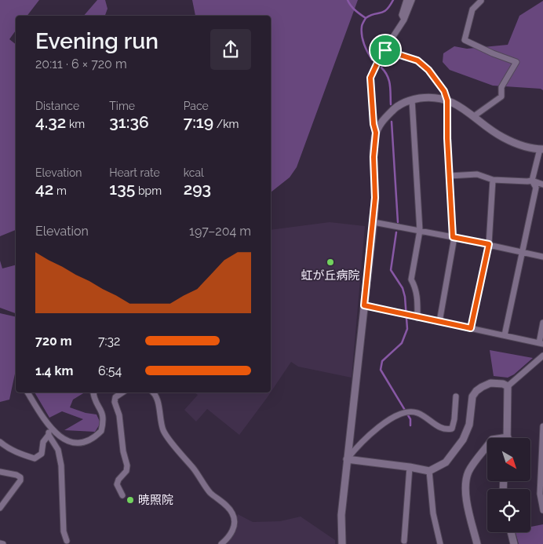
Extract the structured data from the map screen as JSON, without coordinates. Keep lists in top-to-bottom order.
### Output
{
  "places": ["虹が丘病院", "暁照院"],
  "north": "bottom right",
  "page": {
    "heading": ["Evening run", "20:11 · 6 × 720 m"],
    "stats": [
      ["Distance", "4.32 km"],
      ["Time", "31:36"],
      ["Pace", "7:19 /km"],
      ["Elevation", "42 m"],
      ["Heart rate", "135 bpm"],
      ["kcal", "293"]
    ],
    "chart": ["Elevation", "197–204 m"],
    "list": [
      {
        "name": "720 m",
        "note": "7:32"
      },
      {
        "name": "1.4 km",
        "note": "6:54"
      }
    ]
  }
}
